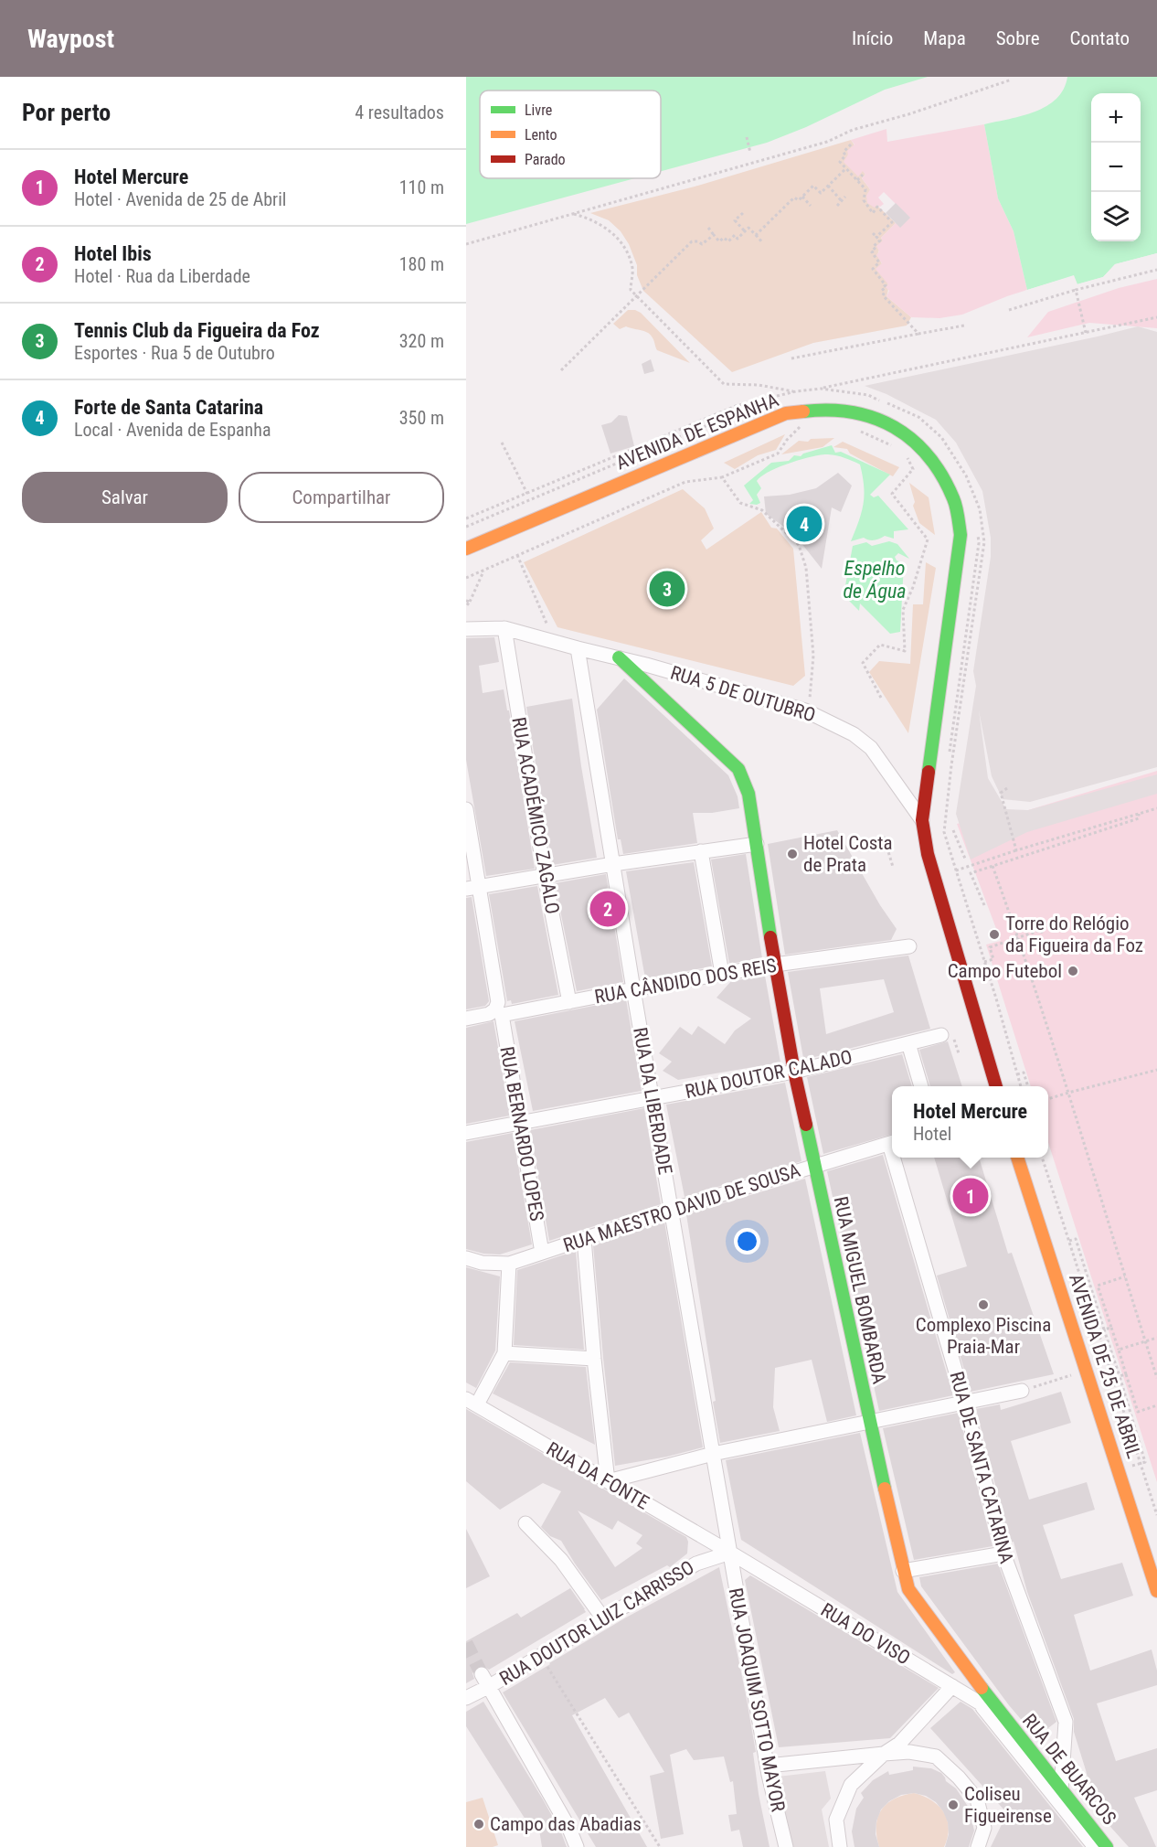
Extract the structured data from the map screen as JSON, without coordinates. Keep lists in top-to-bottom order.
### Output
{
  "streets": {
    "main road": [
      "AVENIDA DE ESPANHA",
      "RUA MIGUEL BOMBARDA",
      "AVENIDA DE 25 DE ABRIL",
      "RUA DE BUARCOS"
    ],
    "street": [
      "RUA 5 DE OUTUBRO",
      "RUA ACADÉMICO ZAGALO",
      "RUA CÂNDIDO DOS REIS",
      "RUA DOUTOR CALADO",
      "RUA DA LIBERDADE",
      "RUA BERNARDO LOPES",
      "RUA MAESTRO DAVID DE SOUSA",
      "RUA DE SANTA CATARINA",
      "RUA DA FONTE",
      "RUA DOUTOR LUIZ CARRISSO",
      "RUA DO VISO",
      "RUA JOAQUIM SOTTO MAYOR"
    ]
  },
  "crossings": [
    ["AVENIDA DE ESPANHA", "RUA 5 DE OUTUBRO"],
    ["RUA 5 DE OUTUBRO", "RUA ACADÉMICO ZAGALO"],
    ["RUA 5 DE OUTUBRO", "RUA DA LIBERDADE"],
    ["RUA 5 DE OUTUBRO", "RUA MIGUEL BOMBARDA"],
    ["RUA ACADÉMICO ZAGALO", "RUA CÂNDIDO DOS REIS"],
    ["RUA CÂNDIDO DOS REIS", "RUA DA LIBERDADE"],
    ["RUA CÂNDIDO DOS REIS", "RUA BERNARDO LOPES"],
    ["RUA CÂNDIDO DOS REIS", "RUA MIGUEL BOMBARDA"],
    ["RUA DOUTOR CALADO", "RUA DA LIBERDADE"],
    ["RUA DOUTOR CALADO", "RUA BERNARDO LOPES"],
    ["RUA DOUTOR CALADO", "RUA MIGUEL BOMBARDA"],
    ["RUA DA LIBERDADE", "RUA MAESTRO DAVID DE SOUSA"],
    ["RUA DA LIBERDADE", "RUA DA FONTE"],
    ["RUA DA LIBERDADE", "RUA DOUTOR LUIZ CARRISSO"],
    ["RUA DA LIBERDADE", "RUA DO VISO"],
    ["RUA DA LIBERDADE", "RUA JOAQUIM SOTTO MAYOR"],
    ["RUA BERNARDO LOPES", "RUA MAESTRO DAVID DE SOUSA"],
    ["RUA MAESTRO DAVID DE SOUSA", "RUA MIGUEL BOMBARDA"],
    ["RUA MIGUEL BOMBARDA", "RUA DO VISO"],
    ["RUA MIGUEL BOMBARDA", "RUA DE BUARCOS"],
    ["RUA DE SANTA CATARINA", "RUA DE BUARCOS"],
    ["RUA DA FONTE", "RUA DOUTOR LUIZ CARRISSO"],
    ["RUA DA FONTE", "RUA DO VISO"],
    ["RUA DA FONTE", "RUA JOAQUIM SOTTO MAYOR"],
    ["RUA DOUTOR LUIZ CARRISSO", "RUA DO VISO"],
    ["RUA DOUTOR LUIZ CARRISSO", "RUA JOAQUIM SOTTO MAYOR"],
    ["RUA DO VISO", "RUA JOAQUIM SOTTO MAYOR"],
    ["RUA DO VISO", "RUA DE BUARCOS"]
  ],
  "water": ["Espelho de Água"],
  "places": [
    "Hotel Costa de Prata",
    "Torre do Relógio da Figueira da Foz",
    "Campo Futebol",
    "Complexo Piscina Praia-Mar",
    "Coliseu Figueirense",
    "Campo das Abadias"
  ],
  "legend": ["Livre", "Lento", "Parado"],
  "page": {
    "header": "Waypost",
    "nav": [
      "Início",
      "Mapa",
      "Sobre",
      "Contato"
    ],
    "heading": ["Por perto", "4 resultados"],
    "map_buttons": ["+", "−"],
    "list": [
      {
        "mark": "1",
        "name": "Hotel Mercure",
        "note": "Hotel · Avenida de 25 de Abril",
        "value": "110 m"
      },
      {
        "mark": "2",
        "name": "Hotel Ibis",
        "note": "Hotel · Rua da Liberdade",
        "value": "180 m"
      },
      {
        "mark": "3",
        "name": "Tennis Club da Figueira da Foz",
        "note": "Esportes · Rua 5 de Outubro",
        "value": "320 m"
      },
      {
        "mark": "4",
        "name": "Forte de Santa Catarina",
        "note": "Local · Avenida de Espanha",
        "value": "350 m"
      }
    ],
    "buttons": ["Salvar", "Compartilhar"],
    "pins": [
      "4",
      "3",
      "2",
      "1"
    ],
    "popup": ["Hotel Mercure", "Hotel"]
  }
}
